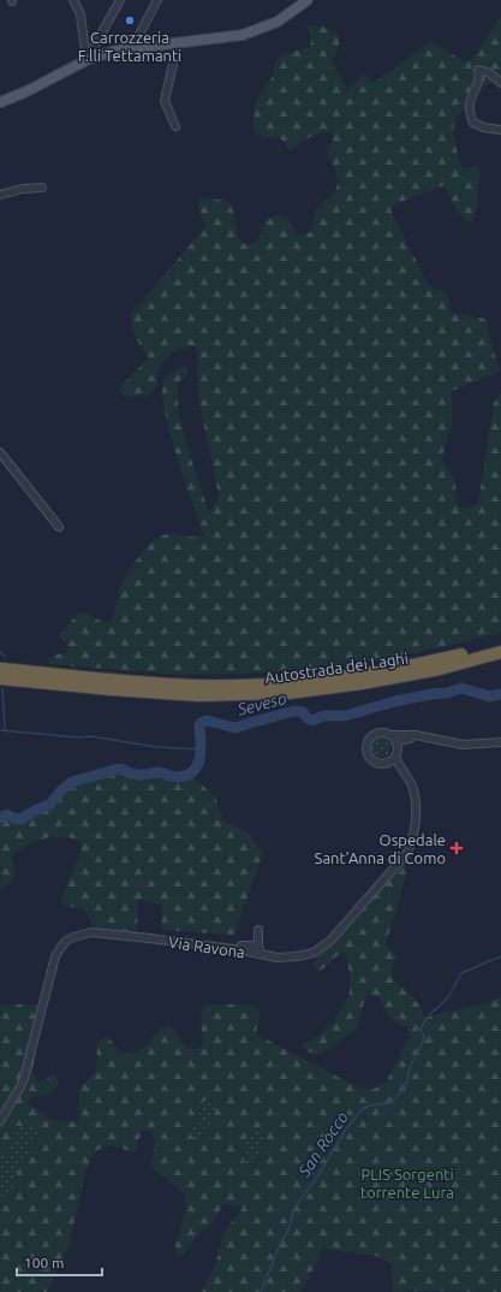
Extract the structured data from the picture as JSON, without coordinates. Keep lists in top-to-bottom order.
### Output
{
  "streets": {
    "highway": ["Autostrada dei Laghi"],
    "street": ["Via Ravona"]
  },
  "water": ["Seveso", "San Rocco"],
  "parks": ["PLIS Sorgenti torrente Lura"],
  "places": {
    "other": ["Carrozzeria F.lli Tettamanti"],
    "health": ["Ospedale Sant'Anna di Como"]
  },
  "scale_bar": "100 m"
}
